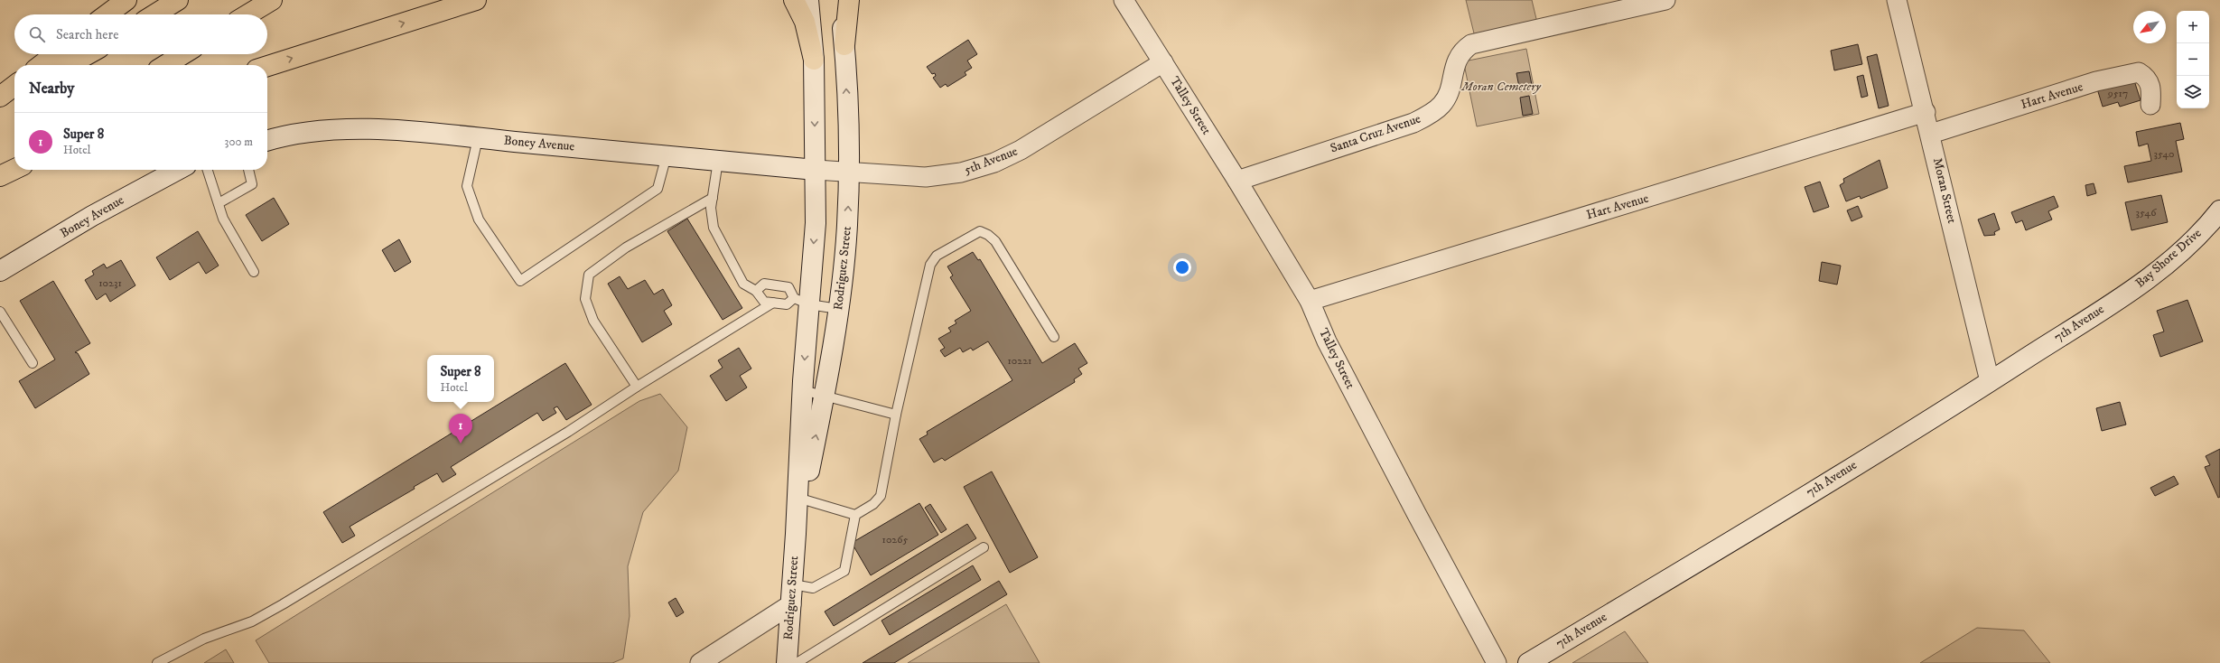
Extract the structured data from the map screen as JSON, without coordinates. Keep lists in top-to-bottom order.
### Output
{
  "streets": {
    "street": [
      "Hart Avenue",
      "Talley Street",
      "Santa Cruz Avenue",
      "Boney Avenue",
      "5th Avenue",
      "Moran Street",
      "Bay Shore Drive",
      "Rodriguez Street",
      "7th Avenue"
    ]
  },
  "crossings": [
    ["Hart Avenue", "Talley Street"],
    ["Hart Avenue", "Moran Street"],
    ["Talley Street", "Santa Cruz Avenue"],
    ["Talley Street", "5th Avenue"],
    ["Boney Avenue", "5th Avenue"],
    ["Boney Avenue", "Rodriguez Street"],
    ["5th Avenue", "Rodriguez Street"],
    ["Moran Street", "7th Avenue"],
    ["Bay Shore Drive", "7th Avenue"]
  ],
  "parks": ["Moran Cemetery"],
  "house_numbers": [
    "9517",
    "3540",
    "3546",
    "10231",
    "10221",
    "10265"
  ],
  "north": "bottom left",
  "page": {
    "map_buttons": ["+", "−"],
    "search": "Search here",
    "heading": "Nearby",
    "list": [
      {
        "mark": "1",
        "name": "Super 8",
        "note": "Hotel",
        "value": "300 m"
      }
    ],
    "popup": ["Super 8", "Hotel"],
    "pins": "1"
  }
}
